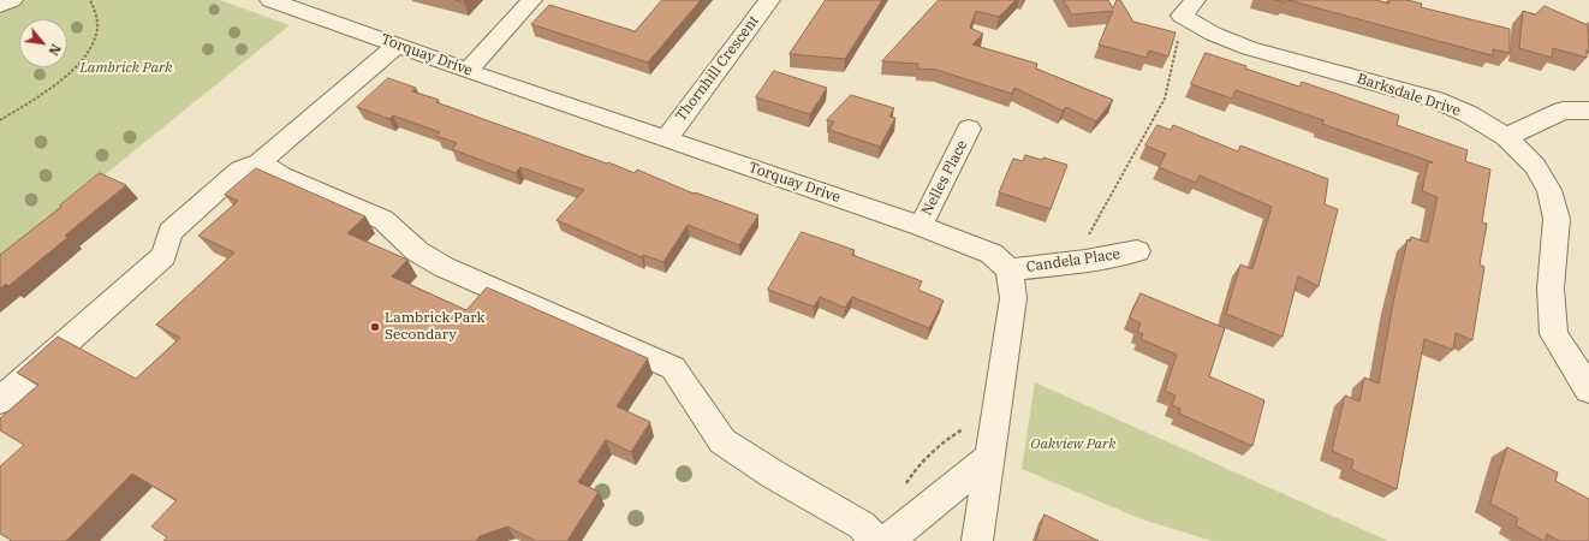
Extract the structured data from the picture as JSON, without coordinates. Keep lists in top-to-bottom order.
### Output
{
  "streets": {
    "street": [
      "Torquay Drive",
      "Thornhill Crescent",
      "Barksdale Drive",
      "Nelles Place",
      "Candela Place"
    ]
  },
  "crossings": [
    ["Torquay Drive", "Thornhill Crescent"],
    ["Torquay Drive", "Nelles Place"],
    ["Torquay Drive", "Candela Place"]
  ],
  "parks": ["Lambrick Park", "Oakview Park"],
  "places": ["Lambrick Park Secondary"],
  "north": "bottom right"
}
